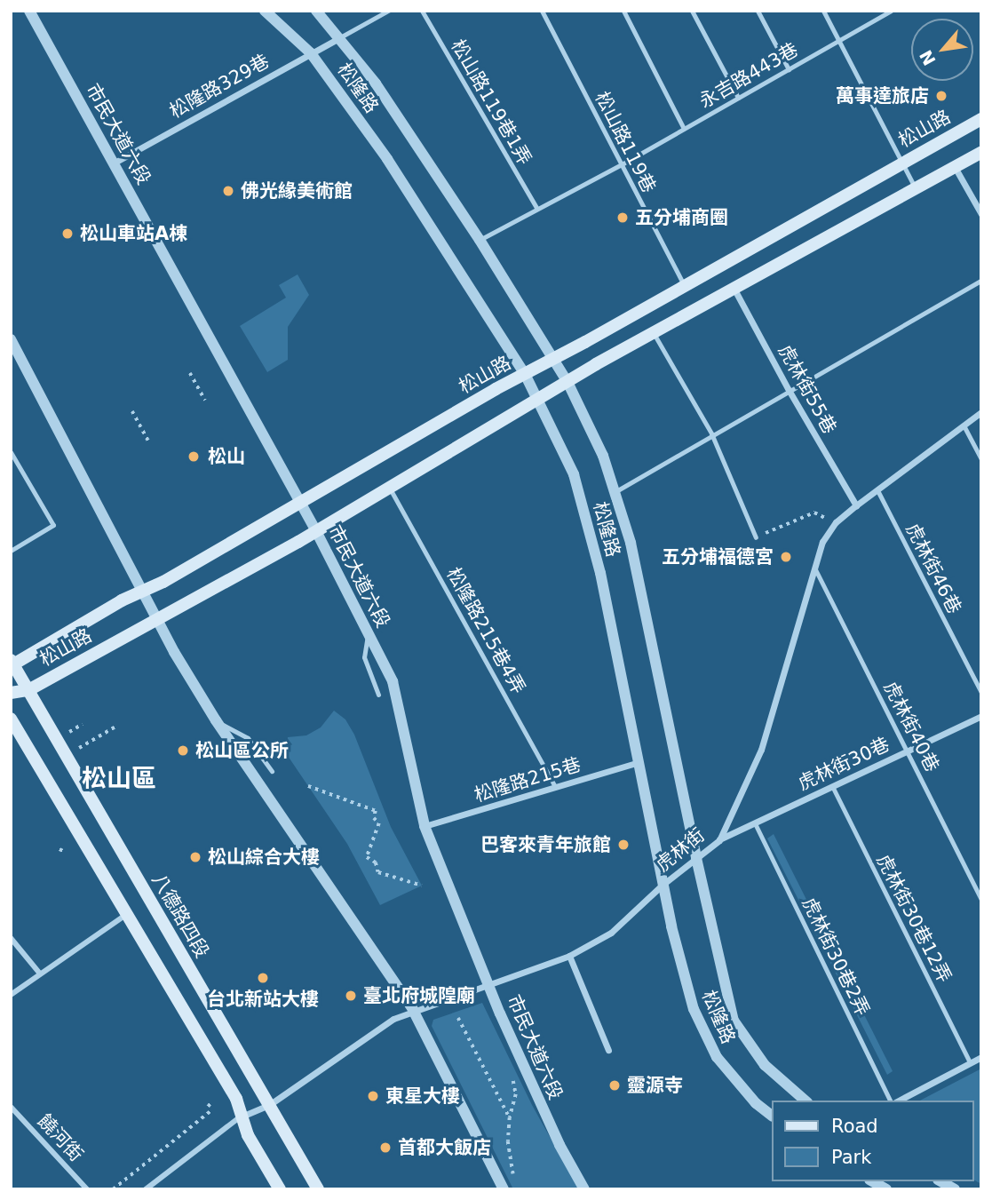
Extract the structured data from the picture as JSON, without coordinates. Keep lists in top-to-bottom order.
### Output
{
  "streets": {
    "main road": ["松山路", "八德路四段"],
    "street": [
      "松隆路329巷",
      "松隆路",
      "市民大道六段",
      "虎林街55巷",
      "虎林街30巷",
      "松隆路215巷",
      "虎林街",
      "饒河街"
    ],
    "lane": [
      "永吉路443巷",
      "松山路119巷1弄",
      "松山路119巷",
      "虎林街46巷",
      "松隆路215巷4弄",
      "虎林街40巷",
      "虎林街30巷12弄",
      "虎林街30巷2弄"
    ]
  },
  "crossings": [
    ["永吉路443巷", "松山路119巷"],
    ["松隆路329巷", "松隆路"],
    ["松隆路329巷", "市民大道六段"],
    ["松隆路", "松山路"],
    ["松隆路", "松隆路215巷"],
    ["松隆路", "虎林街"],
    ["松山路", "市民大道六段"],
    ["松山路", "松山路119巷"],
    ["松山路", "虎林街55巷"],
    ["松山路", "松隆路215巷4弄"],
    ["松山路", "八德路四段"],
    ["市民大道六段", "松隆路215巷"],
    ["市民大道六段", "虎林街"],
    ["虎林街55巷", "虎林街"],
    ["虎林街46巷", "虎林街"],
    ["松隆路215巷4弄", "松隆路215巷"],
    ["虎林街40巷", "虎林街30巷"],
    ["虎林街40巷", "虎林街"],
    ["虎林街30巷", "虎林街"],
    ["虎林街30巷", "虎林街30巷12弄"],
    ["虎林街30巷", "虎林街30巷2弄"],
    ["虎林街", "八德路四段"]
  ],
  "districts": ["松山區"],
  "places": [
    "萬事達旅店",
    "佛光緣美術館",
    "五分埔商圈",
    "松山車站A棟",
    "松山",
    "五分埔福德宮",
    "松山區公所",
    "巴客來青年旅館",
    "松山綜合大樓",
    "台北新站大樓",
    "臺北府城隍廟",
    "靈源寺",
    "東星大樓",
    "首都大飯店"
  ],
  "legend": ["Road", "Park"],
  "north": "bottom left"
}
